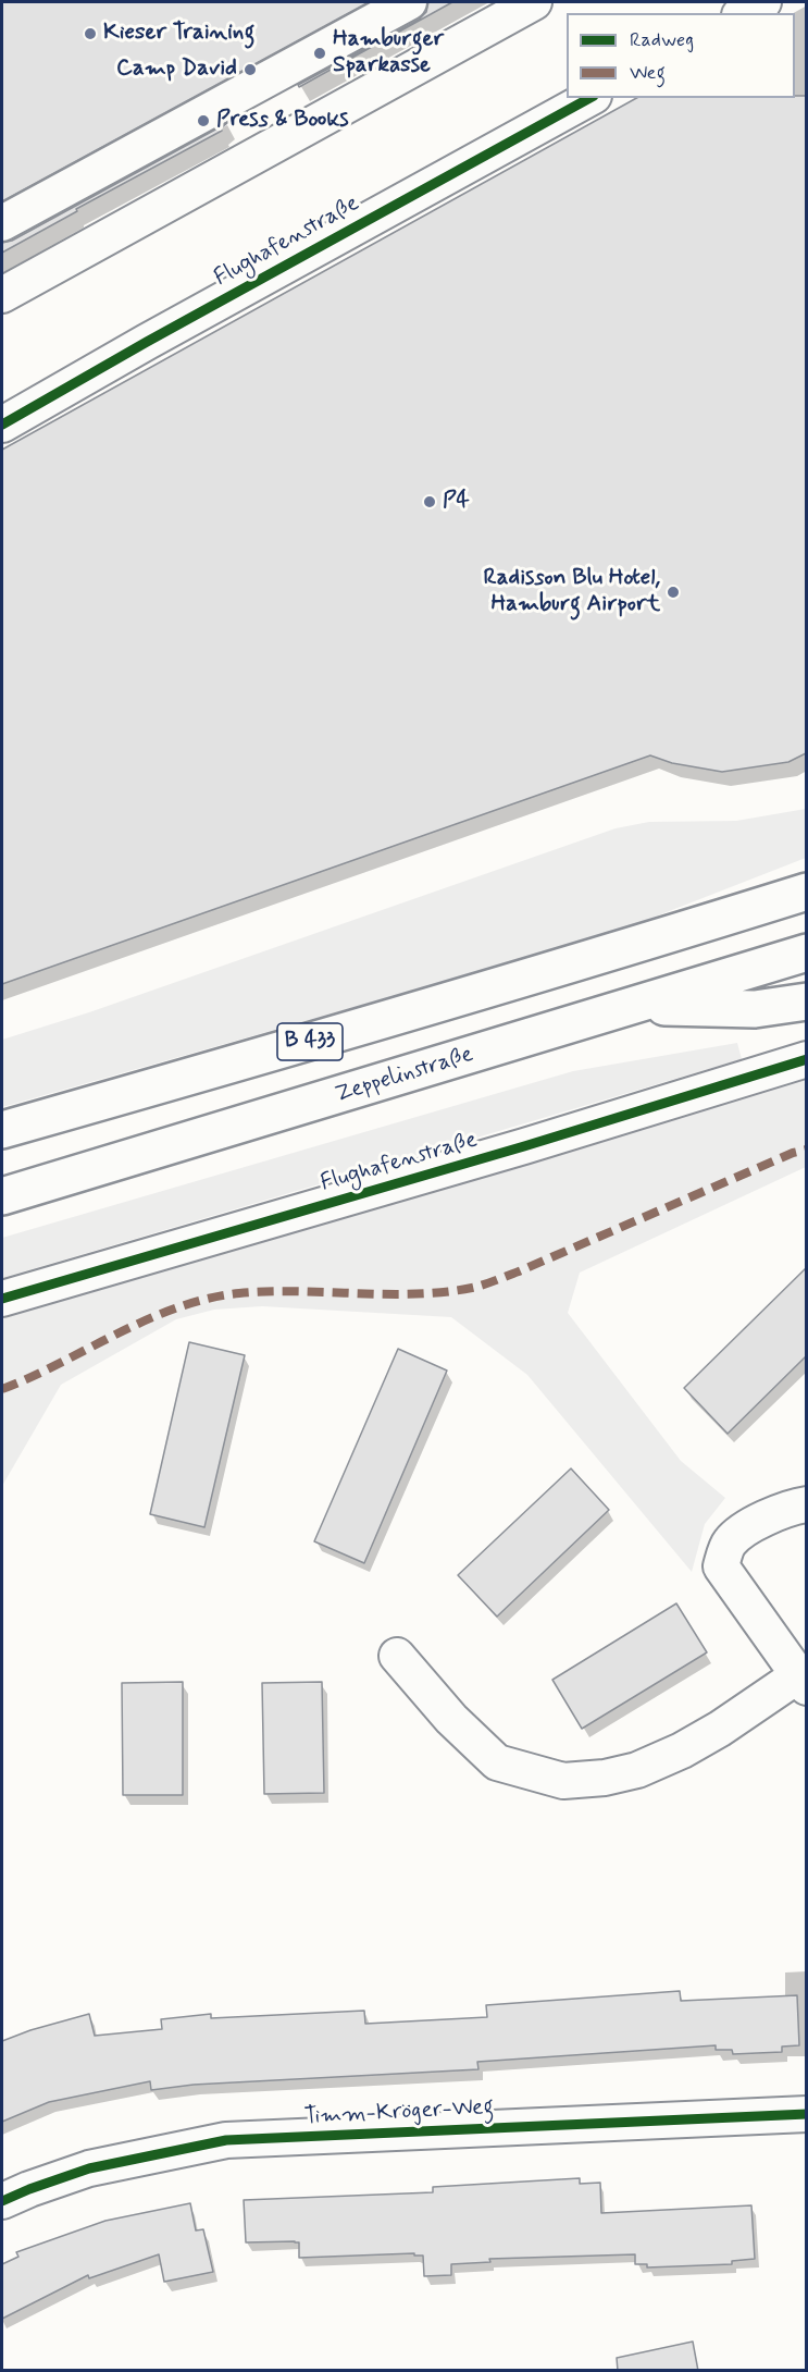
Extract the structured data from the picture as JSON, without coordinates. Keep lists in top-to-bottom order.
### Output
{
  "streets": {
    "highway": ["B 433", "Zeppelinstraße"],
    "street": ["Flughafenstraße", "Timm-Kröger-Weg"]
  },
  "places": [
    "Kieser Training",
    "Hamburger Sparkasse",
    "Camp David",
    "Press & Books",
    "P4",
    "Radisson Blu Hotel, Hamburg Airport"
  ],
  "legend": ["Radweg", "Weg"]
}
